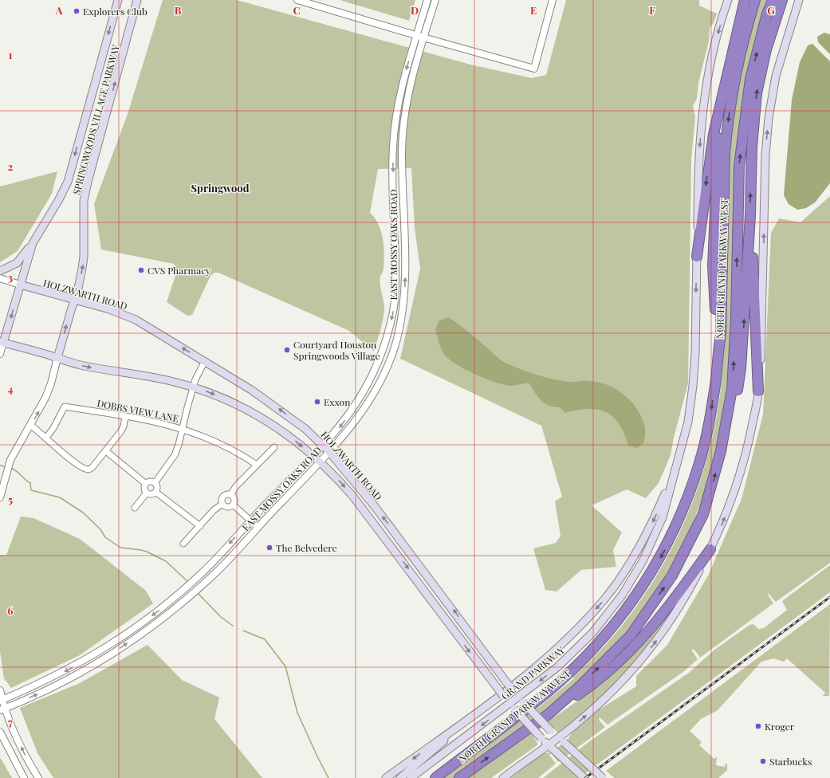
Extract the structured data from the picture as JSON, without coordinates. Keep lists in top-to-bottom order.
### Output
{
  "streets": {
    "highway": ["NORTH GRAND PARKWAY WEST"],
    "main road": ["SPRINGWOODS VILLAGE PARKWAY", "HOLZWARTH ROAD", "GRAND PARKWAY"],
    "street": ["EAST MOSSY OAKS ROAD", "DOBBS VIEW LANE"]
  },
  "crossings": [
    ["SPRINGWOODS VILLAGE PARKWAY", "HOLZWARTH ROAD"],
    ["EAST MOSSY OAKS ROAD", "HOLZWARTH ROAD"],
    ["HOLZWARTH ROAD", "GRAND PARKWAY"]
  ],
  "districts": ["Springwood"],
  "places": [
    "Explorers Club",
    "CVS Pharmacy",
    "Courtyard Houston Springwoods Village",
    "Exxon",
    "The Belvedere",
    "Kroger",
    "Starbucks"
  ],
  "grid": {
    "columns": [
      "A",
      "B",
      "C",
      "D",
      "E",
      "F",
      "G"
    ],
    "rows": [
      "1",
      "2",
      "3",
      "4",
      "5",
      "6",
      "7"
    ]
  }
}
